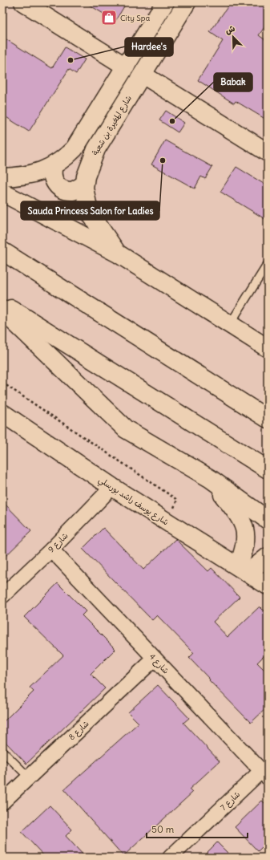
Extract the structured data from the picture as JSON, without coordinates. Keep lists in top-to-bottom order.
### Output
{
  "streets": {
    "main road": ["شارع المغيرة بن شعبة", "شارع يوسف راشد بورسلي"],
    "street": [
      "شارع 9",
      "شارع 4",
      "شارع 8",
      "شارع 7"
    ]
  },
  "crossings": [
    ["شارع يوسف راشد بورسلي", "شارع 9"],
    ["شارع 9", "شارع 4"],
    ["شارع 4", "شارع 8"],
    ["شارع 4", "شارع 7"]
  ],
  "places": {
    "shop": ["City Spa"],
    "other": ["Hardee's", "Babak", "Sauda Princess Salon for Ladies"]
  },
  "scale_bar": "50 m",
  "north": "top left"
}
